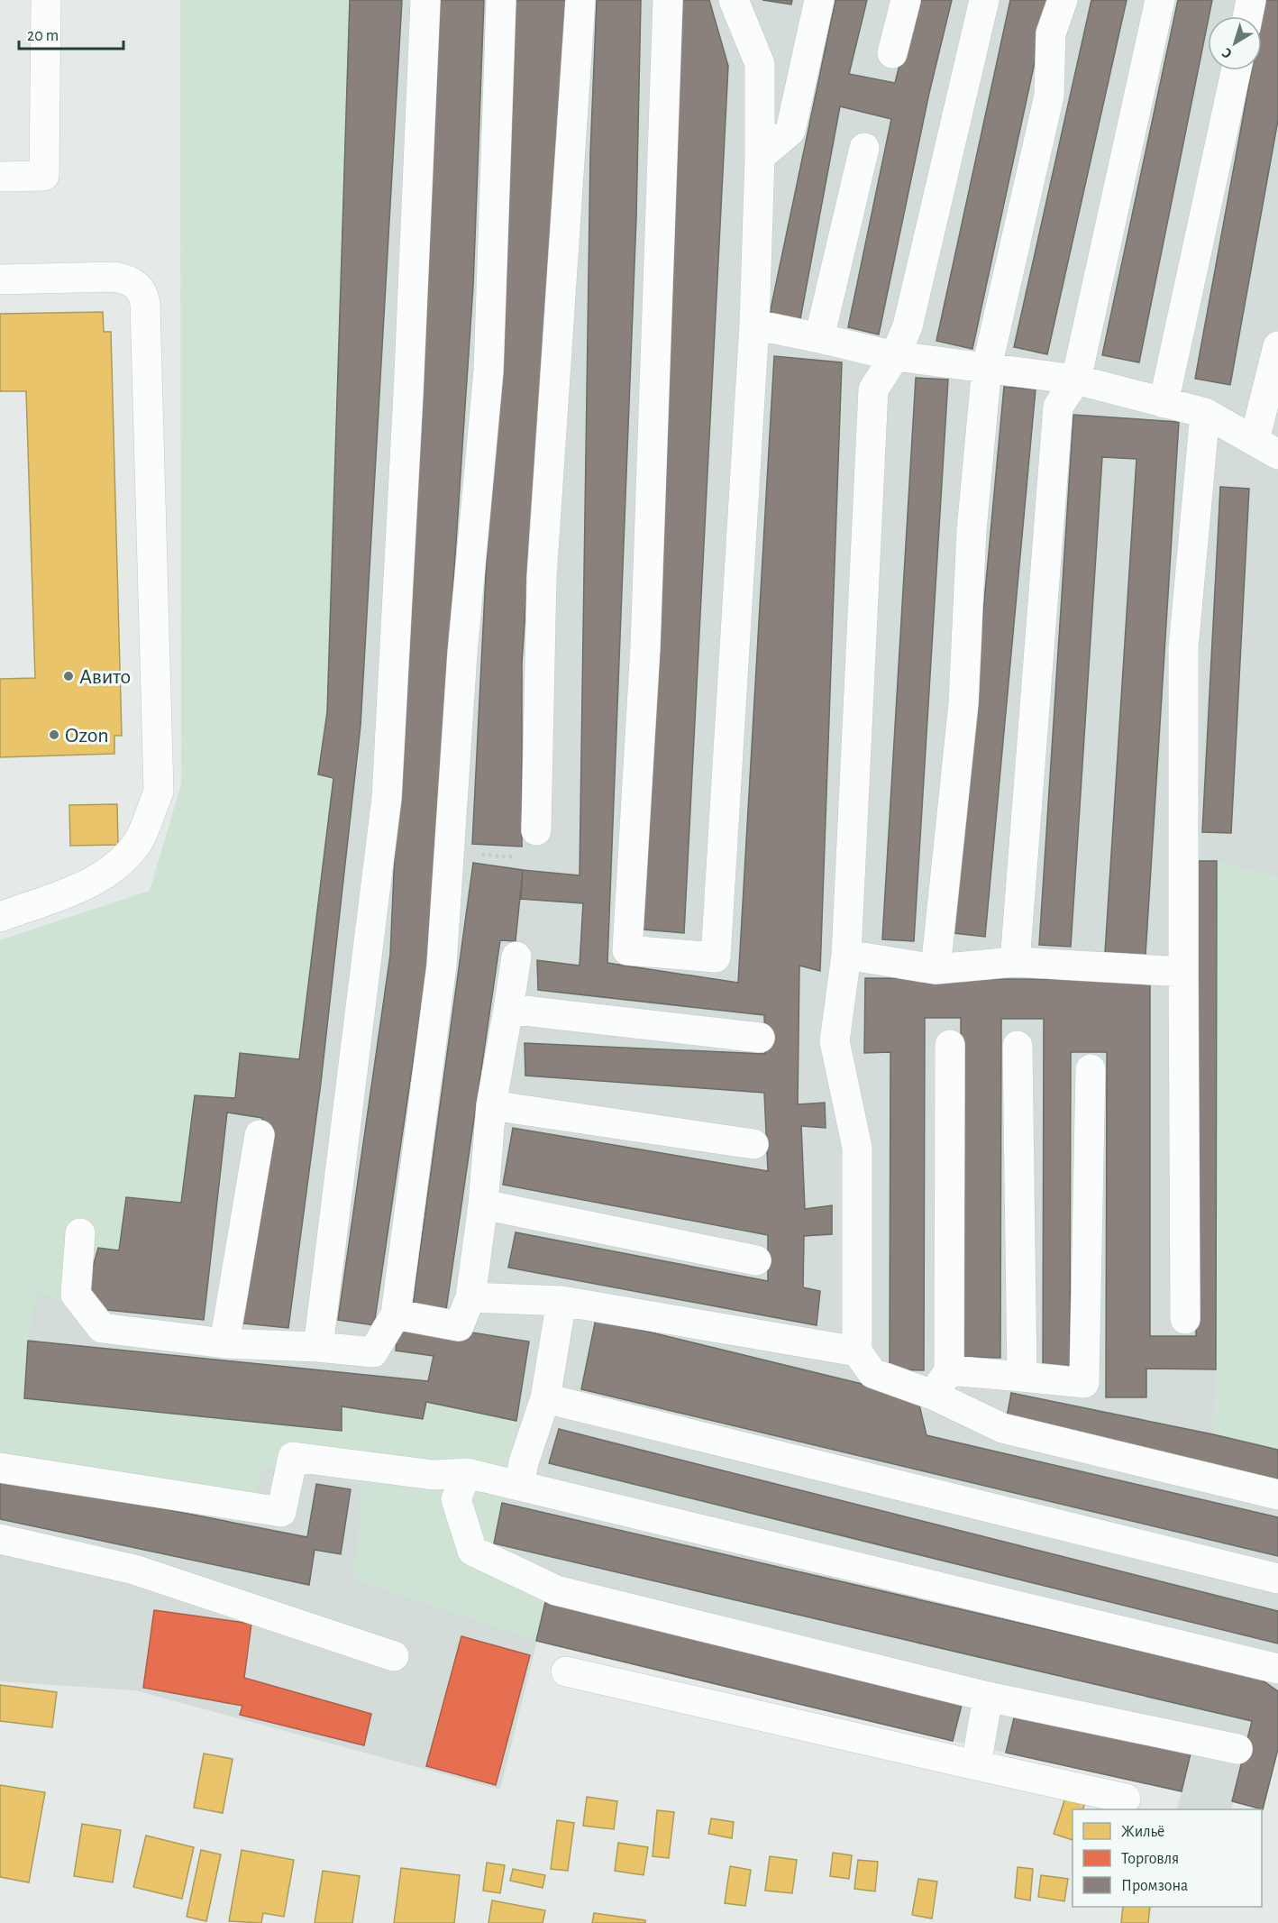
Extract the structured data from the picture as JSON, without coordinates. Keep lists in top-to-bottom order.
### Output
{
  "places": ["Авито", "Ozon"],
  "legend": ["Жильё", "Торговля", "Промзона"],
  "scale_bar": "20 m",
  "north": "bottom left"
}
